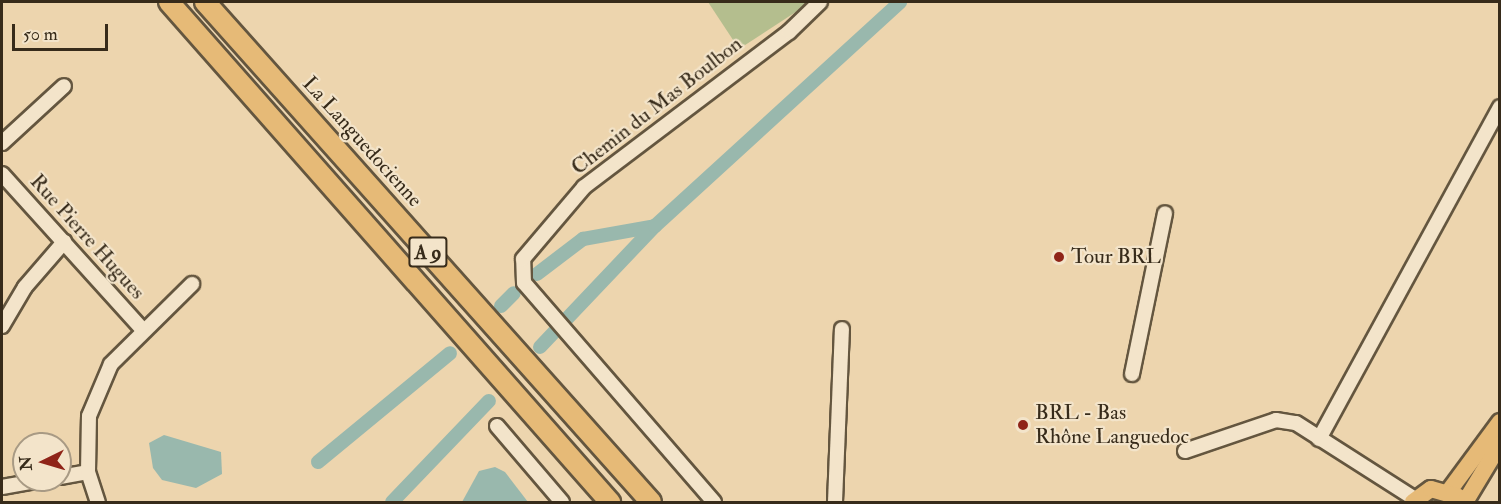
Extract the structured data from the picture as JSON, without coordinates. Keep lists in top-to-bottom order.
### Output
{
  "streets": {
    "highway": ["La Languedocienne", "A 9"],
    "street": ["Chemin du Mas Boulbon", "Rue Pierre Hugues"]
  },
  "places": ["Tour BRL", "BRL - Bas Rhône Languedoc"],
  "scale_bar": "50 m",
  "north": "left"
}
